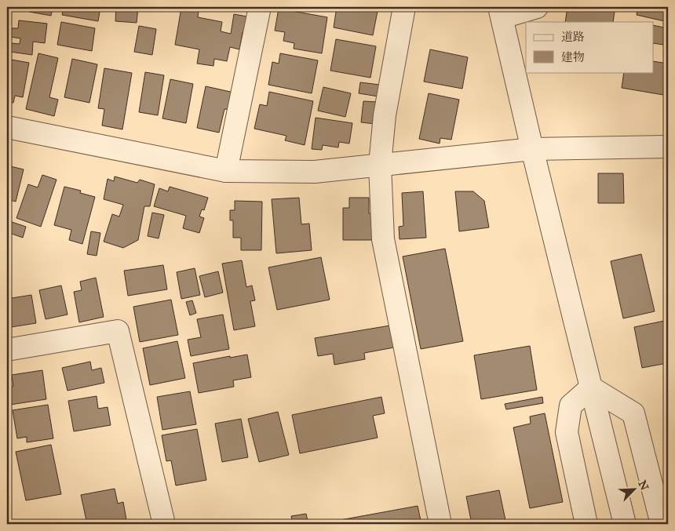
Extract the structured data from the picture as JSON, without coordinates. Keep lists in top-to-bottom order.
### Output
{
  "legend": ["道路", "建物"],
  "north": "top right"
}
